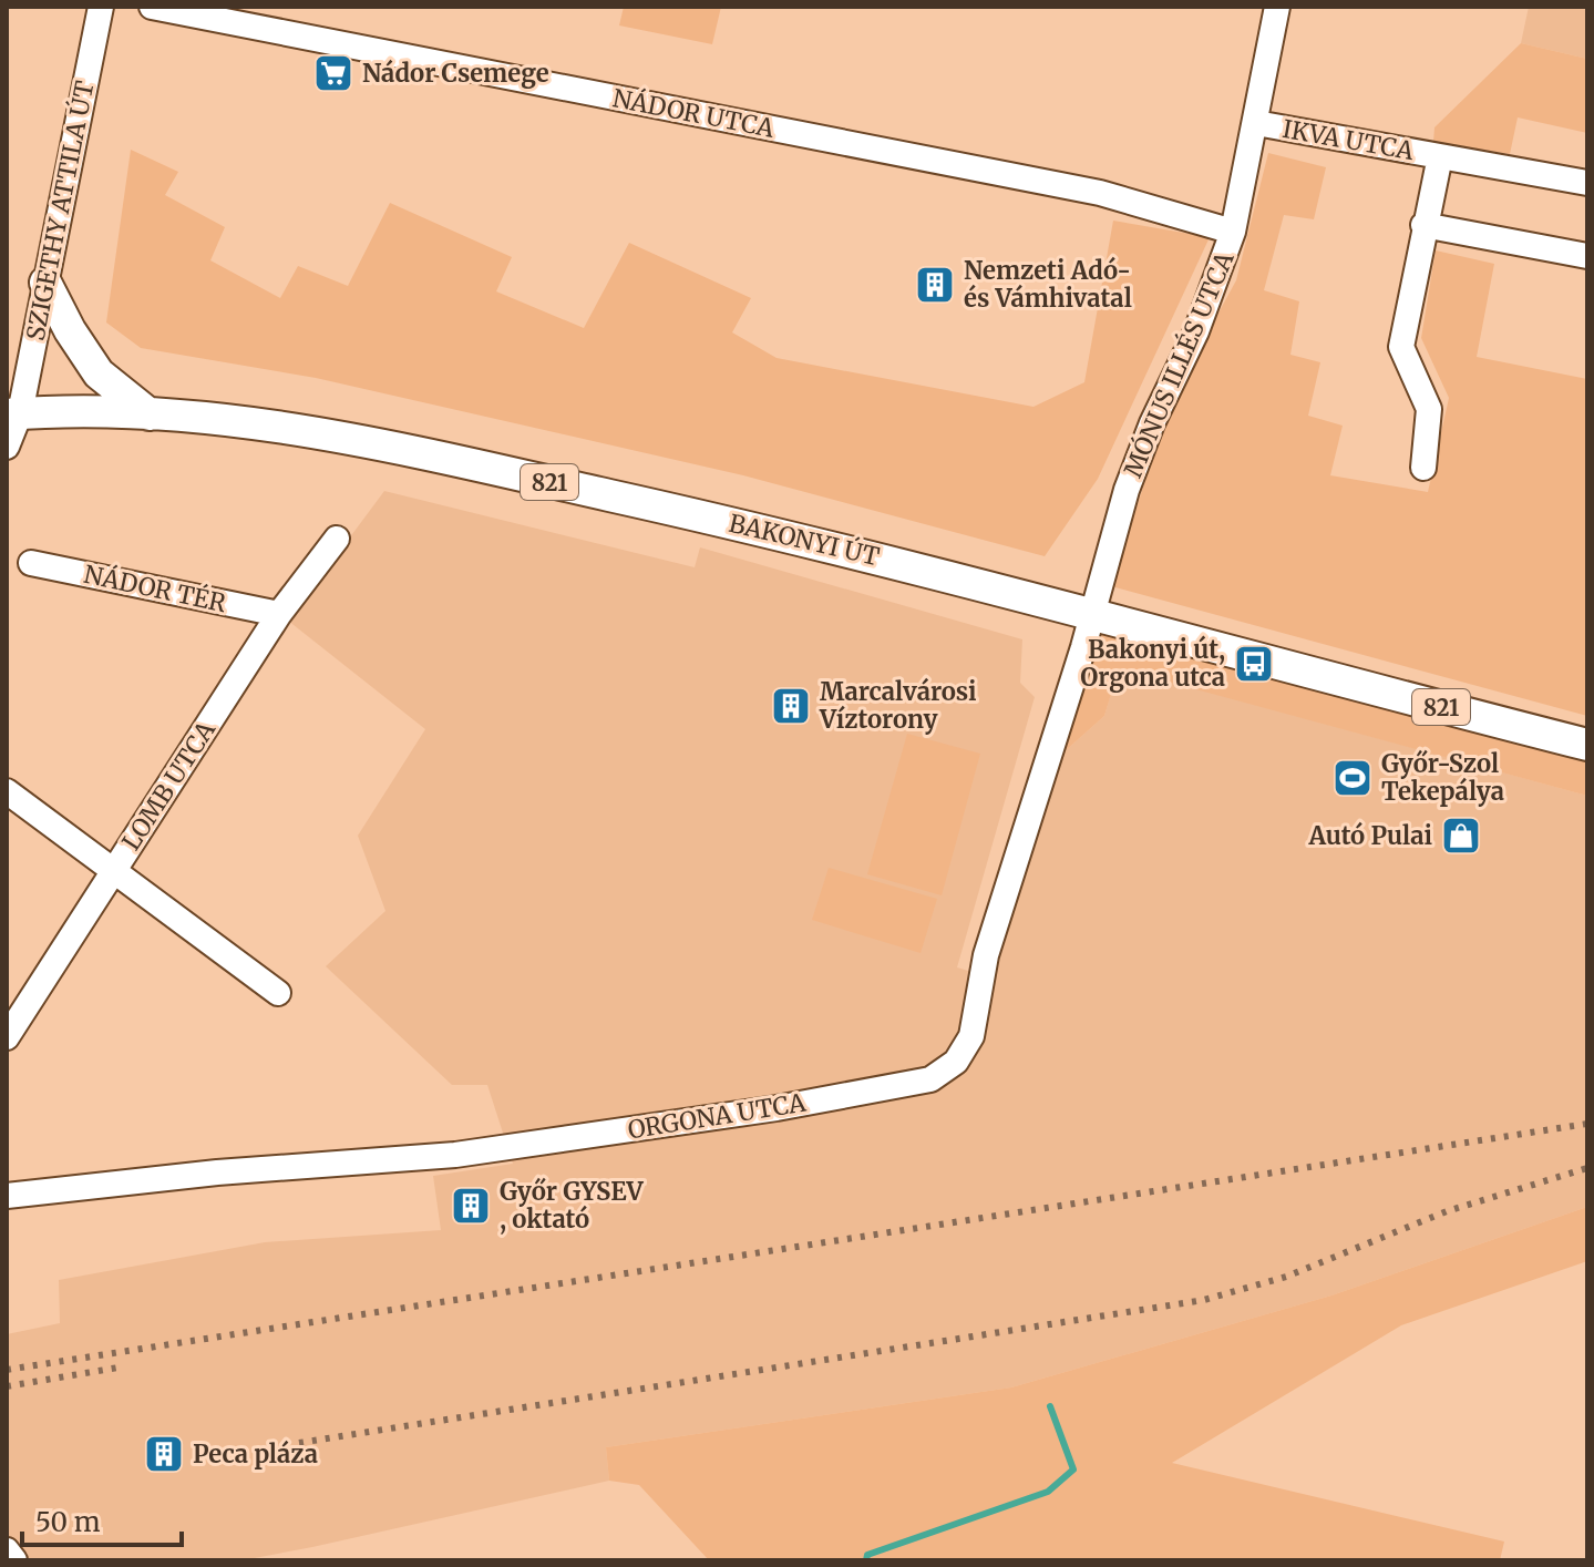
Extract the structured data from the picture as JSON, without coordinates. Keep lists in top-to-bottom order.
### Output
{
  "streets": {
    "main road": ["821", "BAKONYI ÚT"],
    "street": [
      "NÁDOR UTCA",
      "IKVA UTCA",
      "SZIGETHY ATTILA ÚT",
      "MÓNUS ILLÉS UTCA",
      "NÁDOR TÉR",
      "LOMB UTCA",
      "ORGONA UTCA"
    ]
  },
  "crossings": [
    ["NÁDOR UTCA", "MÓNUS ILLÉS UTCA"],
    ["IKVA UTCA", "MÓNUS ILLÉS UTCA"],
    ["SZIGETHY ATTILA ÚT", "BAKONYI ÚT"],
    ["MÓNUS ILLÉS UTCA", "BAKONYI ÚT"],
    ["MÓNUS ILLÉS UTCA", "ORGONA UTCA"],
    ["BAKONYI ÚT", "ORGONA UTCA"],
    ["NÁDOR TÉR", "LOMB UTCA"]
  ],
  "places": {
    "supermarket": ["Nádor Csemege"],
    "building": [
      "Nemzeti Adó- és Vámhivatal",
      "Marcalvárosi Víztorony",
      "Győr GYSEV , oktató",
      "Peca pláza"
    ],
    "bus stop": ["Bakonyi út, Orgona utca"],
    "sports": ["Győr-Szol Tekepálya"],
    "shop": ["Autó Pulai"]
  },
  "scale_bar": "50 m"
}
